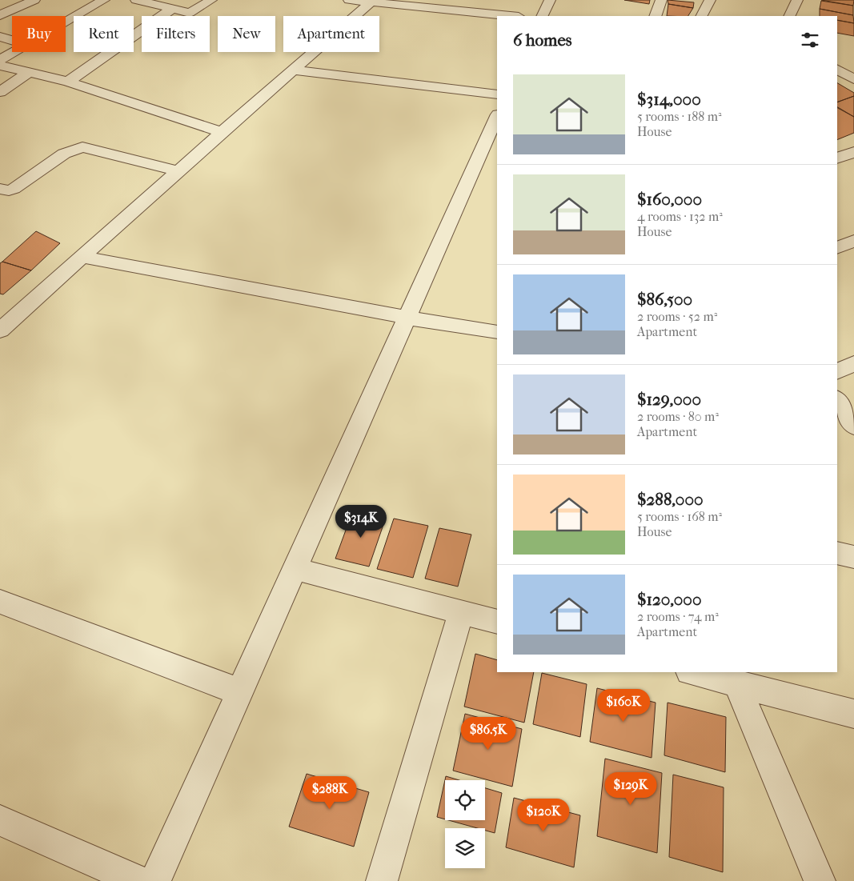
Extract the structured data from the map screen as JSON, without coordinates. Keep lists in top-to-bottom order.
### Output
{
  "page": {
    "chip": [
      "Buy",
      "Rent",
      "Filters",
      "New",
      "Apartment"
    ],
    "heading": "6 homes",
    "list": [
      {
        "name": "$314,000",
        "note": "5 rooms · 188 m² · House"
      },
      {
        "name": "$160,000",
        "note": "4 rooms · 132 m² · House"
      },
      {
        "name": "$86,500",
        "note": "2 rooms · 52 m² · Apartment"
      },
      {
        "name": "$129,000",
        "note": "2 rooms · 80 m² · Apartment"
      },
      {
        "name": "$288,000",
        "note": "5 rooms · 168 m² · House"
      },
      {
        "name": "$120,000",
        "note": "2 rooms · 74 m² · Apartment"
      }
    ],
    "price": [
      "$314K",
      "$160K",
      "$86.5K",
      "$129K",
      "$288K",
      "$120K"
    ]
  }
}
